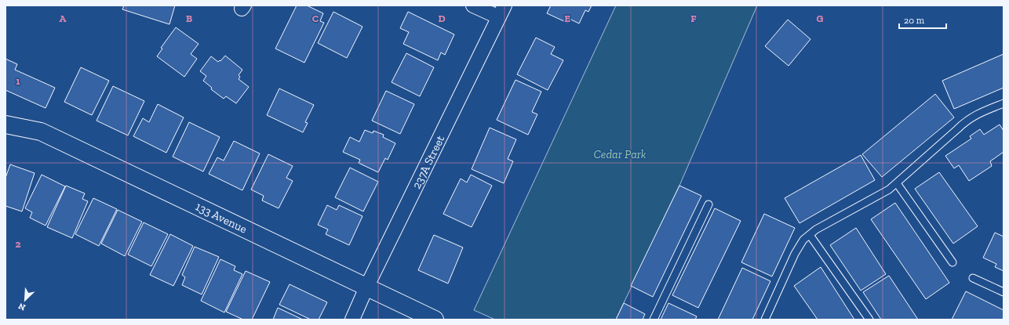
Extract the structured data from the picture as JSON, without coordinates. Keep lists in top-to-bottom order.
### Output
{
  "streets": {
    "street": ["237A Street", "133 Avenue"]
  },
  "crossings": [
    ["237A Street", "133 Avenue"]
  ],
  "parks": ["Cedar Park"],
  "scale_bar": "20 m",
  "north": "bottom left",
  "grid": {
    "columns": [
      "A",
      "B",
      "C",
      "D",
      "E",
      "F",
      "G"
    ],
    "rows": ["1", "2"]
  }
}
